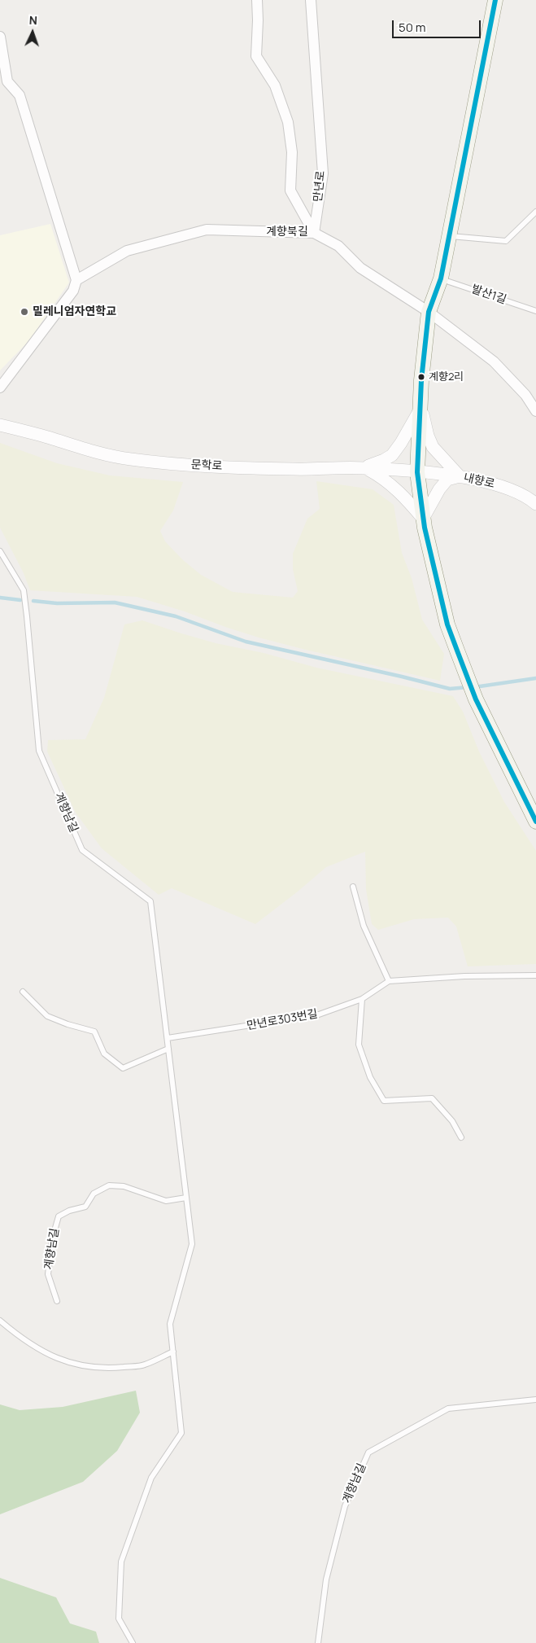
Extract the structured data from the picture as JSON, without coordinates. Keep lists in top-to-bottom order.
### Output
{
  "streets": {
    "street": [
      "만년로",
      "계향북길",
      "문학로",
      "내향로"
    ],
    "lane": ["발산1길", "계향남길", "만년로303번길"]
  },
  "crossings": [
    ["만년로", "계향북길"],
    ["문학로", "내향로"],
    ["계향남길", "만년로303번길"]
  ],
  "places": ["밀레니엄자연학교", "계향2리"],
  "scale_bar": "50 m",
  "north": "top"
}
